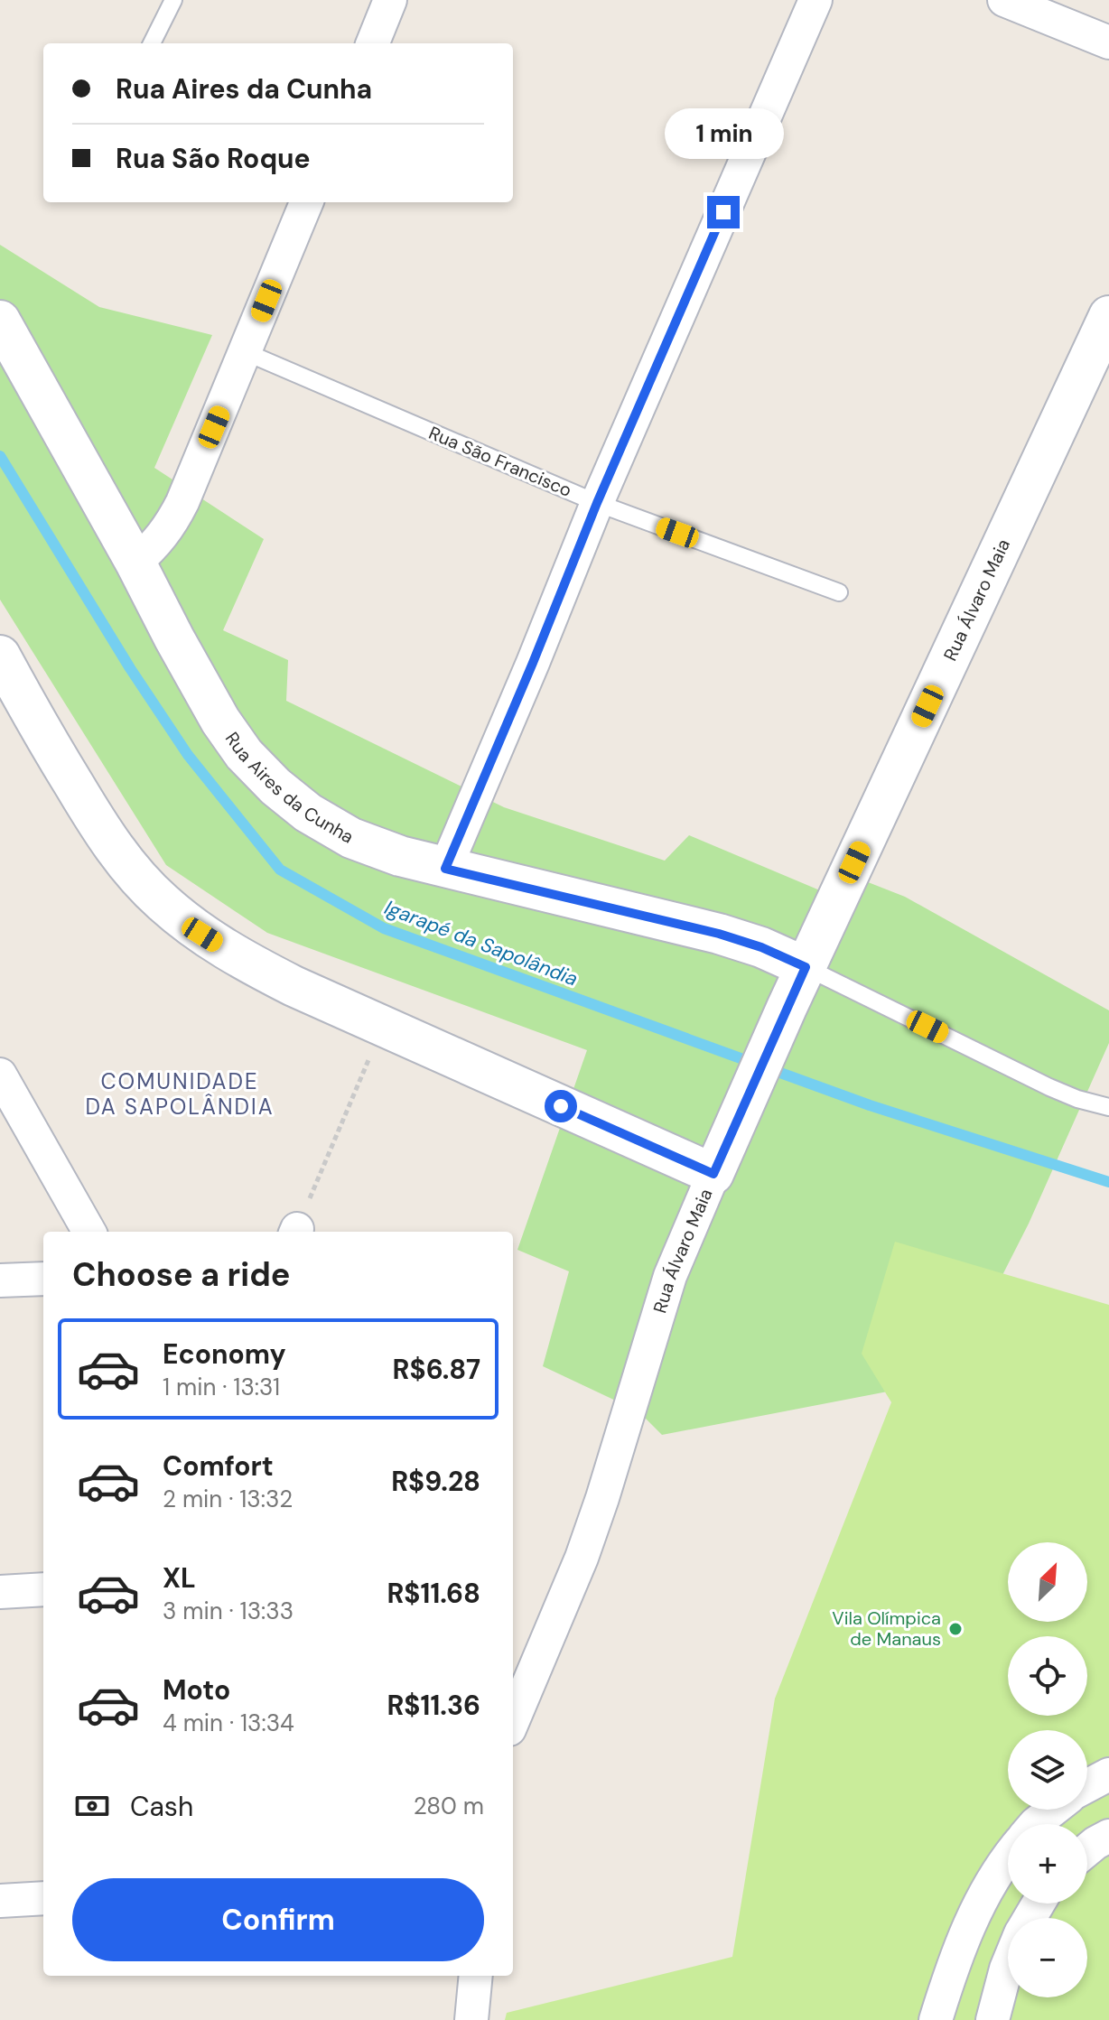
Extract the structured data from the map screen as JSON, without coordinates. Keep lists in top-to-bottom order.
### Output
{
  "streets": {
    "street": ["Rua Álvaro Maia", "Rua Aires da Cunha"],
    "lane": ["Rua São Francisco"]
  },
  "crossings": [
    ["Rua Álvaro Maia", "Rua Aires da Cunha"]
  ],
  "districts": ["COMUNIDADE DA SAPOLÂNDIA"],
  "water": ["Igarapé da Sapolândia"],
  "places": ["Vila Olímpica de Manaus"],
  "north": "top right",
  "page": {
    "banner": ["Rua Aires da Cunha", "Rua São Roque"],
    "bubble": "1 min",
    "heading": "Choose a ride",
    "list": [
      {
        "name": "Economy",
        "note": "1 min · 13:31",
        "value": "R$6.87"
      },
      {
        "name": "Comfort",
        "note": "2 min · 13:32",
        "value": "R$9.28"
      },
      {
        "name": "XL",
        "note": "3 min · 13:33",
        "value": "R$11.68"
      },
      {
        "name": "Moto",
        "note": "4 min · 13:34",
        "value": "R$11.36"
      }
    ],
    "map_buttons": ["+", "−"],
    "pay": ["Cash", "280 m"],
    "buttons": "Confirm"
  }
}
